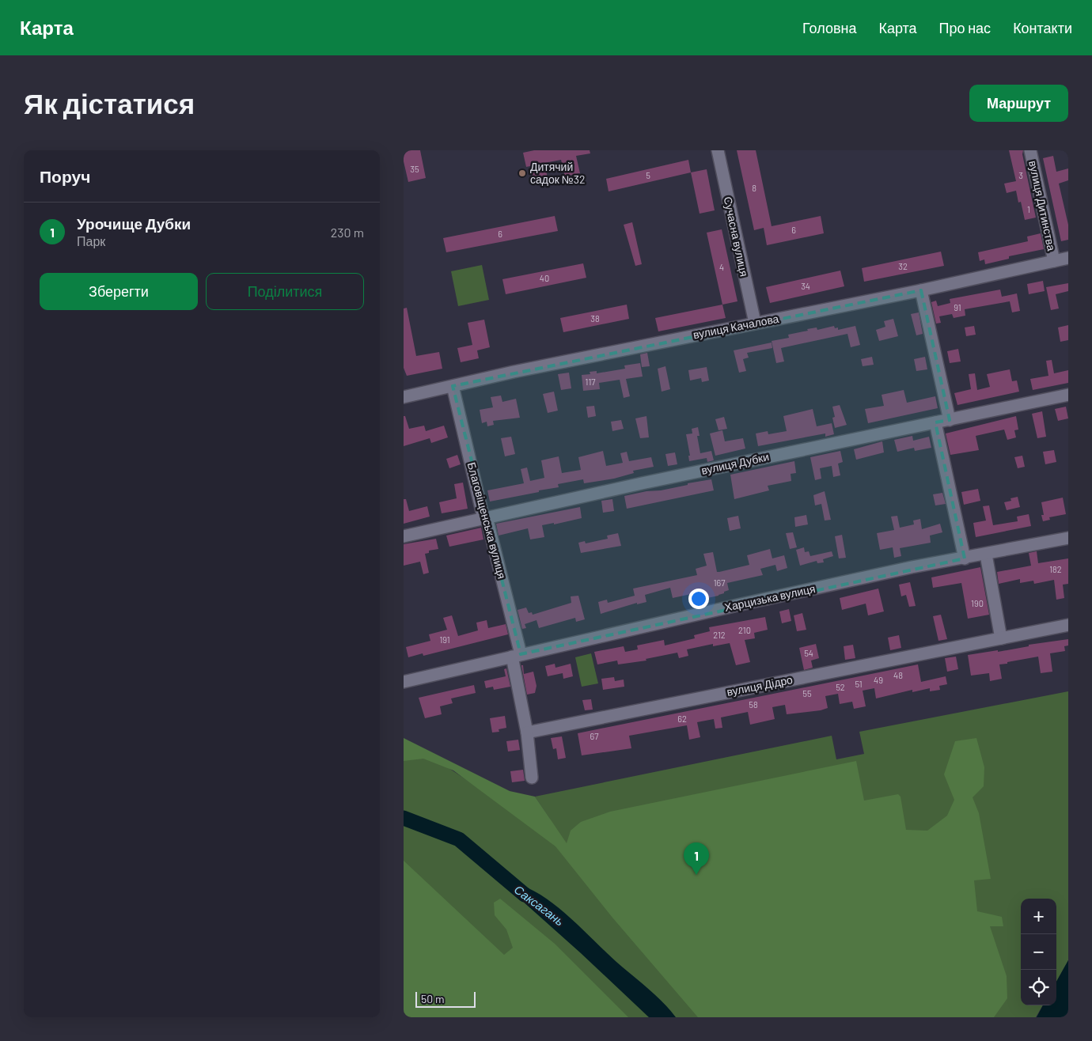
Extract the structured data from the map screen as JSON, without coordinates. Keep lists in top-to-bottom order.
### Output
{
  "streets": {
    "street": [
      "вулиця Дитинства",
      "Сучасна вулиця",
      "вулиця Качалова",
      "вулиця Дубки",
      "Благовіщенська вулиця",
      "Харцизька вулиця",
      "вулиця Дідро"
    ]
  },
  "crossings": [
    ["вулиця Дитинства", "вулиця Качалова"],
    ["Сучасна вулиця", "вулиця Качалова"],
    ["вулиця Качалова", "Благовіщенська вулиця"],
    ["вулиця Дубки", "Благовіщенська вулиця"],
    ["Благовіщенська вулиця", "Харцизька вулиця"]
  ],
  "water": ["Саксагань"],
  "places": ["Дитячий садок №32"],
  "house_numbers": [
    "35",
    "5",
    "3",
    "8",
    "1",
    "6",
    "6",
    "32",
    "4",
    "40",
    "34",
    "91",
    "38",
    "117",
    "182",
    "167",
    "190",
    "210",
    "212",
    "191",
    "54",
    "48",
    "49",
    "51",
    "52",
    "55",
    "58",
    "62",
    "67"
  ],
  "scale_bar": "50 m",
  "page": {
    "header": "Карта",
    "nav": [
      "Головна",
      "Карта",
      "Про нас",
      "Контакти"
    ],
    "buttons": [
      "Маршрут",
      ["Зберегти", "Поділитися"]
    ],
    "title": "Як дістатися",
    "heading": "Поруч",
    "list": [
      {
        "mark": "1",
        "name": "Урочище Дубки",
        "note": "Парк",
        "value": "230 m"
      }
    ],
    "pins": "1",
    "map_buttons": ["+", "−"],
    "scale": "50 m"
  }
}
